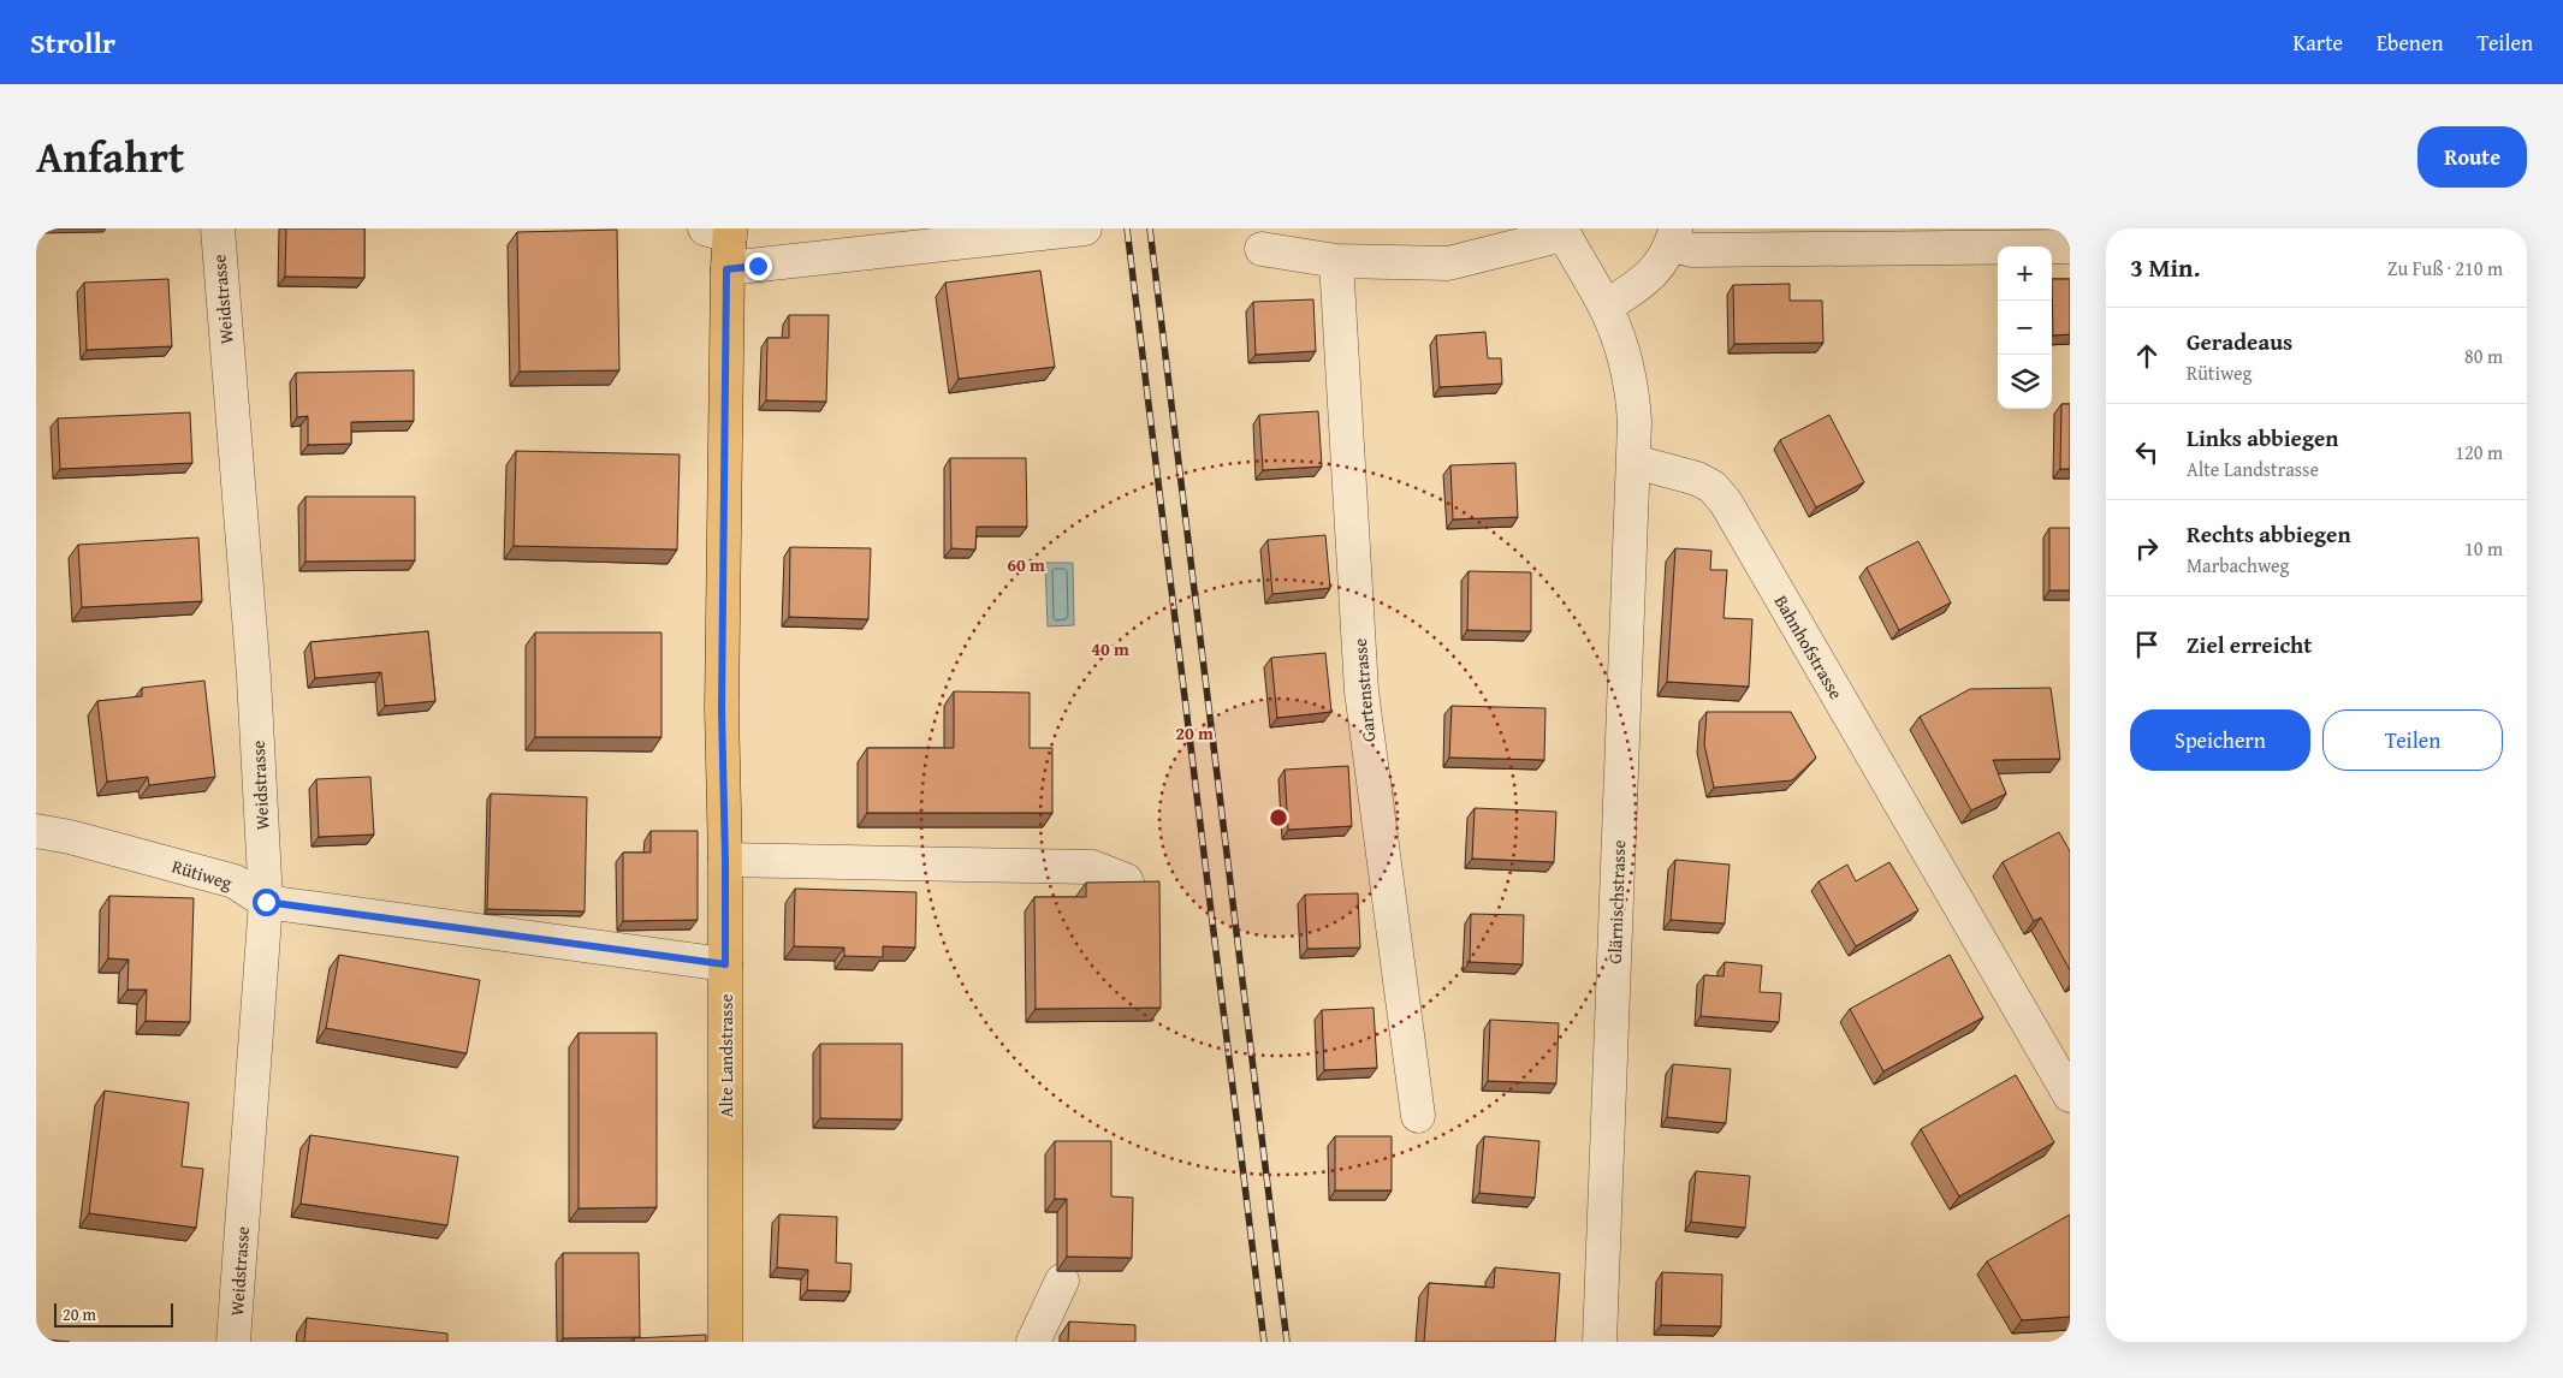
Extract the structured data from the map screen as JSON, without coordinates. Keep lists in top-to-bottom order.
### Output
{
  "streets": {
    "main road": ["Alte Landstrasse"],
    "street": [
      "Weidstrasse",
      "Bahnhofstrasse",
      "Gartenstrasse",
      "Rütiweg",
      "Glärnischstrasse"
    ]
  },
  "crossings": [
    ["Weidstrasse", "Rütiweg"],
    ["Bahnhofstrasse", "Glärnischstrasse"],
    ["Rütiweg", "Alte Landstrasse"]
  ],
  "scale_bar": "20 m",
  "page": {
    "header": "Strollr",
    "nav": ["Karte", "Ebenen", "Teilen"],
    "title": "Anfahrt",
    "buttons": [
      "Route",
      ["Speichern", "Teilen"]
    ],
    "heading": ["3 Min.", "Zu Fuß · 210 m"],
    "map_buttons": ["+", "−"],
    "list": [
      ["Geradeaus", "Rütiweg", "80 m"],
      ["Links abbiegen", "Alte Landstrasse", "120 m"],
      ["Rechts abbiegen", "Marbachweg", "10 m"],
      "Ziel erreicht"
    ],
    "scale": "20 m"
  },
  "rings": ["60 m", "40 m", "20 m"]
}
